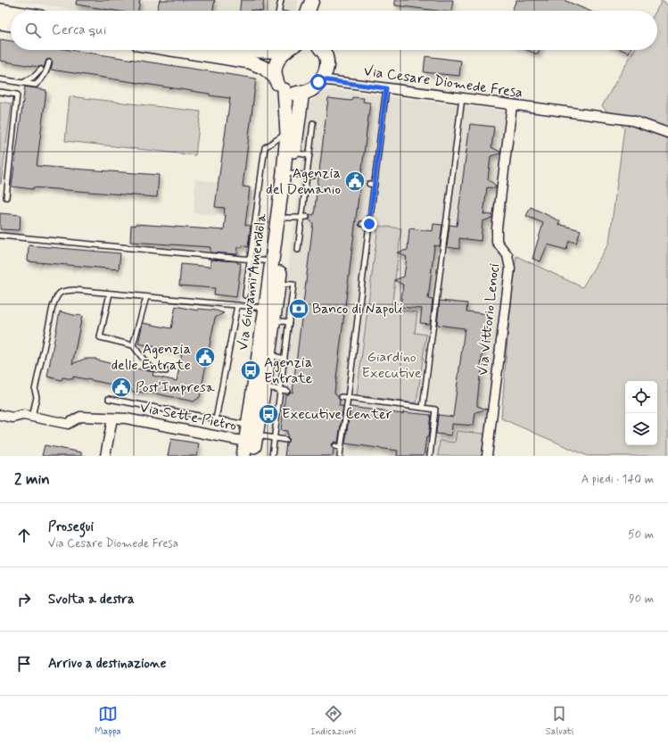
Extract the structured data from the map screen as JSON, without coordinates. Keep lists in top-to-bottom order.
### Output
{
  "streets": {
    "main road": ["Via Giovanni Amendola"],
    "street": ["Via Cesare Diomede Fresa", "Via Vittorio Lenoci", "Via Sette Pietro"]
  },
  "crossings": [
    ["Via Cesare Diomede Fresa", "Via Vittorio Lenoci"],
    ["Via Giovanni Amendola", "Via Sette Pietro"]
  ],
  "parks": ["Giardino Executive"],
  "places": {
    "public building": ["Agenzia del Demanio", "Agenzia delle Entrate", "Post'Impresa"],
    "bank": ["Banco di Napoli"],
    "bus stop": ["Agenzia Entrate", "Executive Center"]
  },
  "page": {
    "search": "Cerca qui",
    "heading": ["2 min", "A piedi · 140 m"],
    "list": [
      ["Prosegui", "Via Cesare Diomede Fresa", "50 m"],
      ["Svolta a destra", "90 m"],
      "Arrivo a destinazione"
    ],
    "nav": ["Mappa", "Indicazioni", "Salvati"]
  }
}
